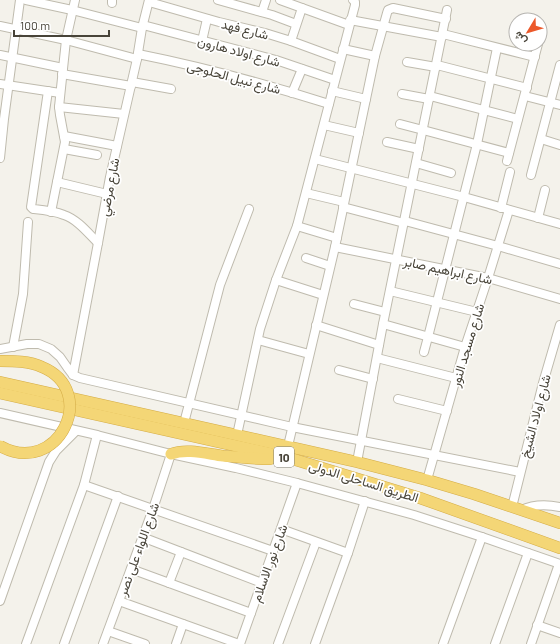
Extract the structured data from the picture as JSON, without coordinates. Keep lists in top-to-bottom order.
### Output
{
  "streets": {
    "highway": ["10", "الطريق الساحلى الدولى"],
    "street": [
      "شارع فهد",
      "شارع اولاد هارون",
      "شارع نبيل الحلوجى",
      "شارع مرضي",
      "شارع ابراهيم صابر",
      "شارع مسجد النور",
      "شارع اولاد الشيخ",
      "شارع اللواء على نصر",
      "شارع نور الاسلام"
    ]
  },
  "crossings": [
    ["شارع فهد", "شارع مرضي"],
    ["شارع اولاد هارون", "شارع مرضي"],
    ["شارع نبيل الحلوجى", "شارع مرضي"],
    ["شارع ابراهيم صابر", "شارع مسجد النور"],
    ["شارع مسجد النور", "الطريق الساحلى الدولى"],
    ["شارع اولاد الشيخ", "الطريق الساحلى الدولى"]
  ],
  "scale_bar": "100 m",
  "north": "bottom left"
}
